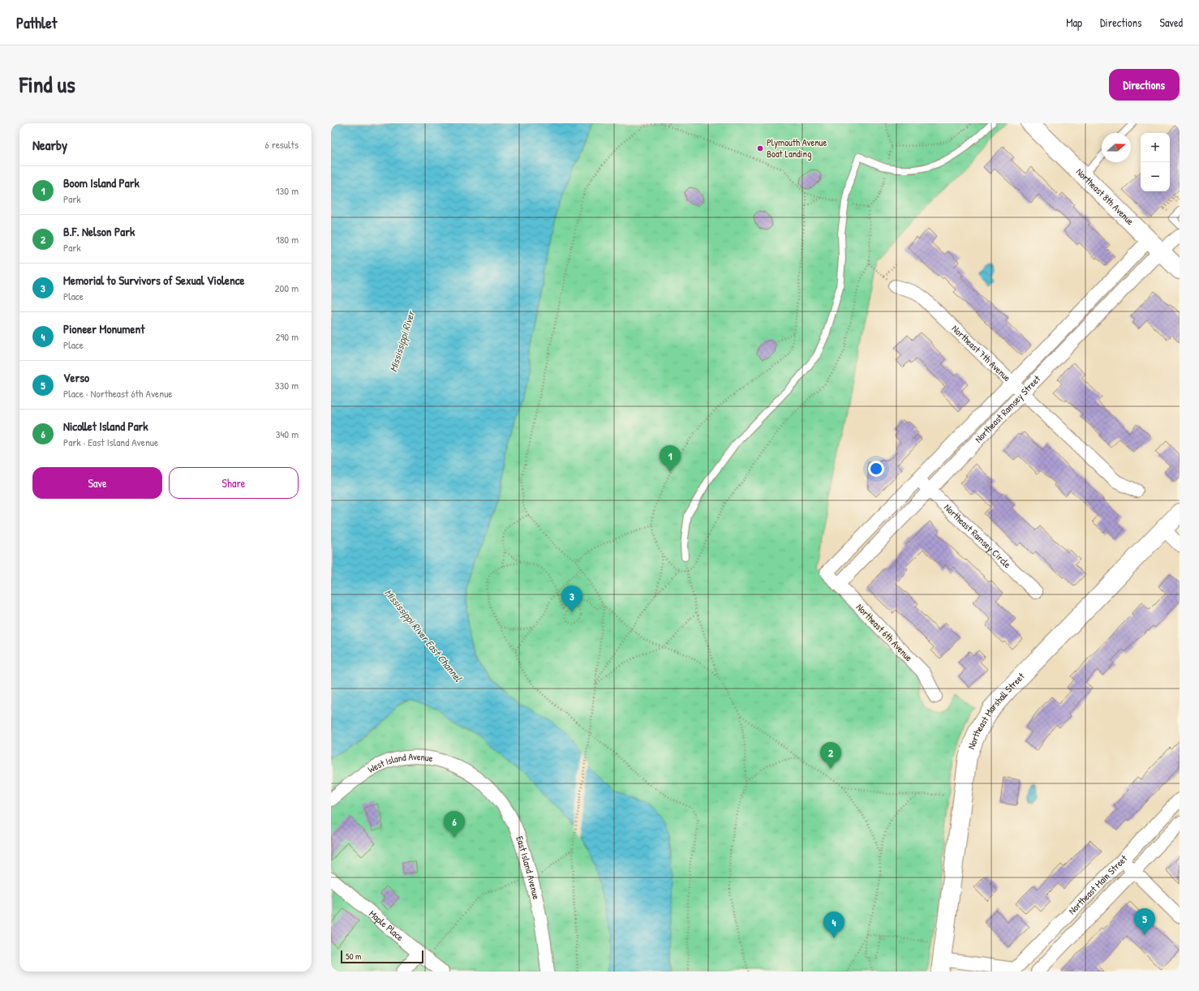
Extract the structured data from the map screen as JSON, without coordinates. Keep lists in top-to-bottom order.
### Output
{
  "streets": {
    "street": [
      "Northeast 8th Avenue",
      "Northeast 7th Avenue",
      "Northeast Ramsey Street",
      "Northeast Ramsey Circle",
      "Northeast 6th Avenue",
      "Northeast Marshall Street",
      "West Island Avenue",
      "East Island Avenue",
      "Northeast Main Street",
      "Maple Place"
    ]
  },
  "crossings": [
    ["Northeast 8th Avenue", "Northeast Ramsey Street"],
    ["Northeast 7th Avenue", "Northeast Ramsey Street"],
    ["Northeast Ramsey Street", "Northeast Ramsey Circle"],
    ["Northeast Ramsey Street", "Northeast 6th Avenue"],
    ["West Island Avenue", "East Island Avenue"]
  ],
  "water": ["Mississippi River", "Mississippi River East Channel"],
  "places": ["Plymouth Avenue Boat Landing"],
  "scale_bar": "50 m",
  "north": "right",
  "page": {
    "header": "Pathlet",
    "nav": ["Map", "Directions", "Saved"],
    "title": "Find us",
    "buttons": [
      "Directions",
      ["Save", "Share"]
    ],
    "heading": ["Nearby", "6 results"],
    "map_buttons": ["+", "−"],
    "list": [
      {
        "mark": "1",
        "name": "Boom Island Park",
        "note": "Park",
        "value": "130 m"
      },
      {
        "mark": "2",
        "name": "B.F. Nelson Park",
        "note": "Park",
        "value": "180 m"
      },
      {
        "mark": "3",
        "name": "Memorial to Survivors of Sexual Violence",
        "note": "Place",
        "value": "200 m"
      },
      {
        "mark": "4",
        "name": "Pioneer Monument",
        "note": "Place",
        "value": "290 m"
      },
      {
        "mark": "5",
        "name": "Verso",
        "note": "Place · Northeast 6th Avenue",
        "value": "330 m"
      },
      {
        "mark": "6",
        "name": "Nicollet Island Park",
        "note": "Park · East Island Avenue",
        "value": "340 m"
      }
    ],
    "pins": [
      "1",
      "3",
      "2",
      "6",
      "5",
      "4"
    ],
    "scale": "50 m"
  }
}
